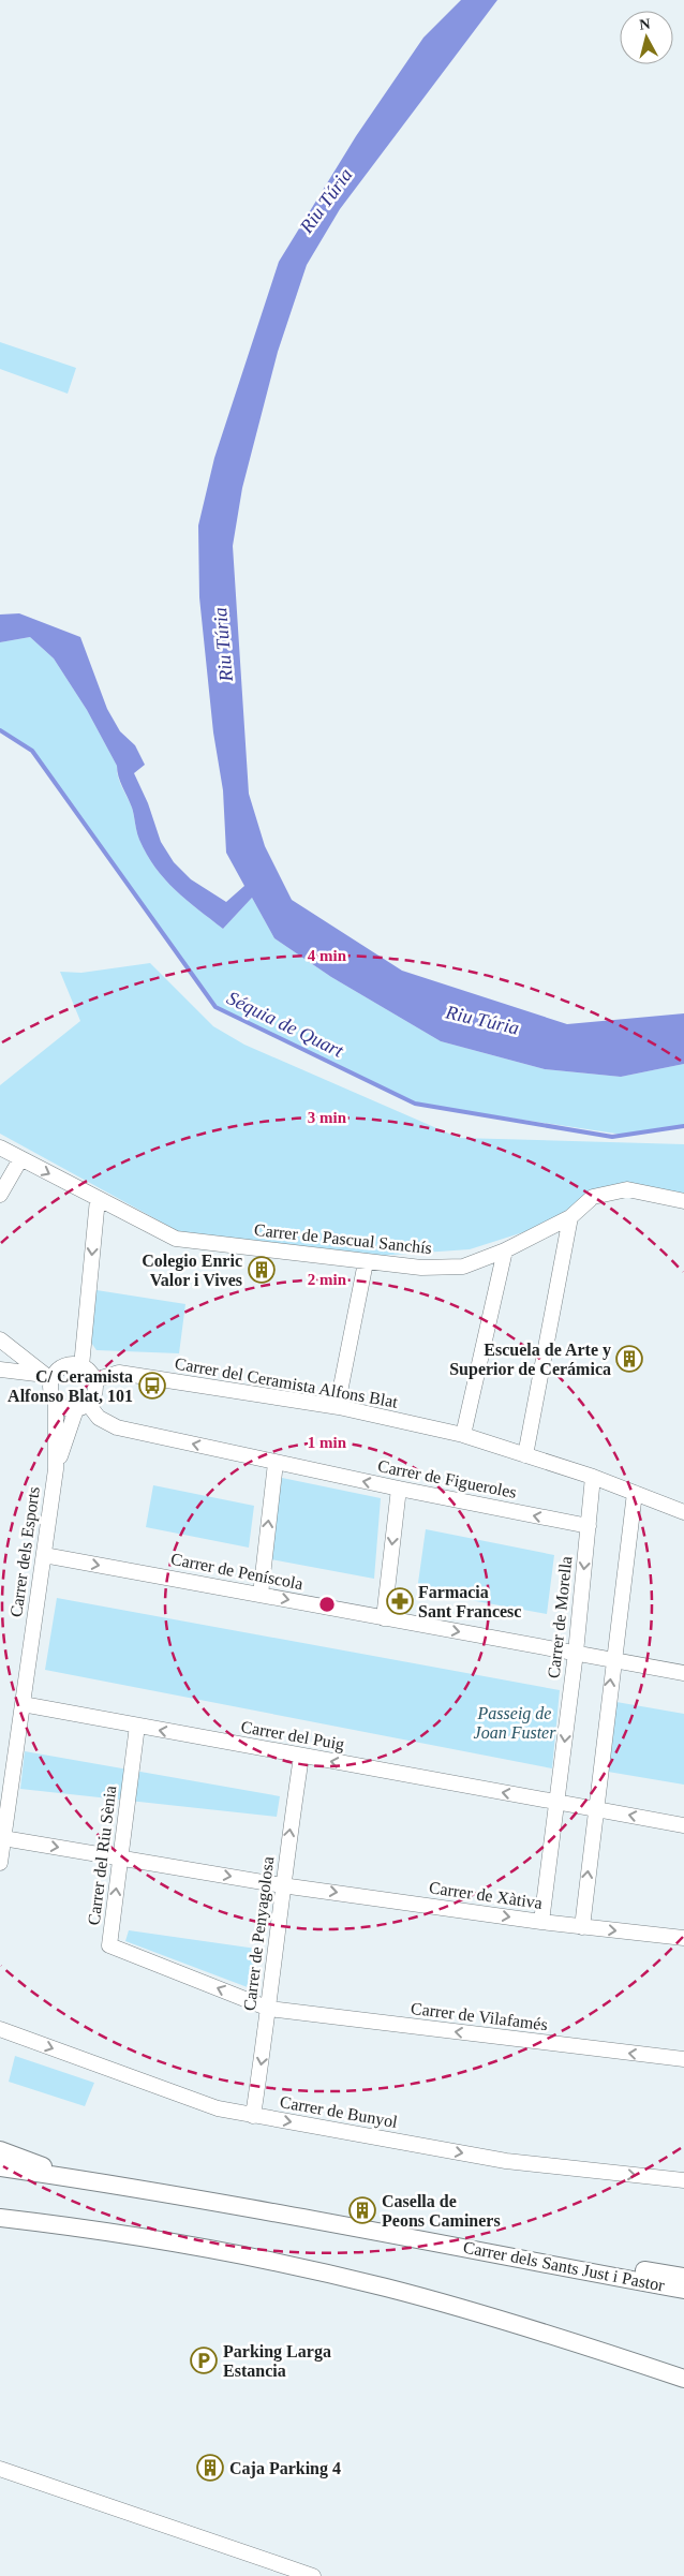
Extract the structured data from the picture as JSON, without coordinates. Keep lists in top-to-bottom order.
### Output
{
  "streets": {
    "main road": ["Carrer dels Sants Just i Pastor"],
    "street": [
      "Carrer de Pascual Sanchís",
      "Carrer del Ceramista Alfons Blat",
      "Carrer de Figueroles",
      "Carrer dels Esports",
      "Carrer de Peníscola",
      "Carrer de Morella",
      "Carrer del Puig",
      "Carrer del Riu Sènia",
      "Carrer de Xàtiva",
      "Carrer de Penyagolosa",
      "Carrer de Vilafamés",
      "Carrer de Bunyol"
    ]
  },
  "crossings": [
    ["Carrer del Ceramista Alfons Blat", "Carrer de Figueroles"],
    ["Carrer del Ceramista Alfons Blat", "Carrer dels Esports"],
    ["Carrer del Ceramista Alfons Blat", "Carrer de Morella"],
    ["Carrer de Figueroles", "Carrer dels Esports"],
    ["Carrer de Figueroles", "Carrer de Morella"],
    ["Carrer dels Esports", "Carrer de Peníscola"],
    ["Carrer dels Esports", "Carrer del Puig"],
    ["Carrer dels Esports", "Carrer de Xàtiva"],
    ["Carrer de Peníscola", "Carrer de Morella"],
    ["Carrer de Morella", "Carrer del Puig"],
    ["Carrer de Morella", "Carrer de Xàtiva"],
    ["Carrer del Puig", "Carrer del Riu Sènia"],
    ["Carrer del Puig", "Carrer de Penyagolosa"],
    ["Carrer del Riu Sènia", "Carrer de Xàtiva"],
    ["Carrer del Riu Sènia", "Carrer de Penyagolosa"],
    ["Carrer del Riu Sènia", "Carrer de Vilafamés"],
    ["Carrer de Xàtiva", "Carrer de Penyagolosa"],
    ["Carrer de Penyagolosa", "Carrer de Vilafamés"],
    ["Carrer de Penyagolosa", "Carrer de Bunyol"]
  ],
  "one_way": [
    "Carrer de Figueroles",
    "Carrer de Peníscola",
    "Carrer del Puig",
    "Carrer del Riu Sènia",
    "Carrer de Xàtiva",
    "Carrer de Vilafamés",
    "Carrer de Bunyol"
  ],
  "water": ["Riu Túria", "Séquia de Quart"],
  "parks": ["Passeig de Joan Fuster"],
  "places": {
    "building": [
      "Colegio Enric Valor i Vives",
      "Escuela de Arte y Superior de Cerámica",
      "Casella de Peons Caminers",
      "Caja Parking 4"
    ],
    "bus stop": ["C/ Ceramista Alfonso Blat, 101"],
    "pharmacy": ["Farmacia Sant Francesc"],
    "parking": ["Parking Larga Estancia"]
  },
  "north": "top",
  "rings": [
    "4 min",
    "3 min",
    "2 min",
    "1 min"
  ]
}
